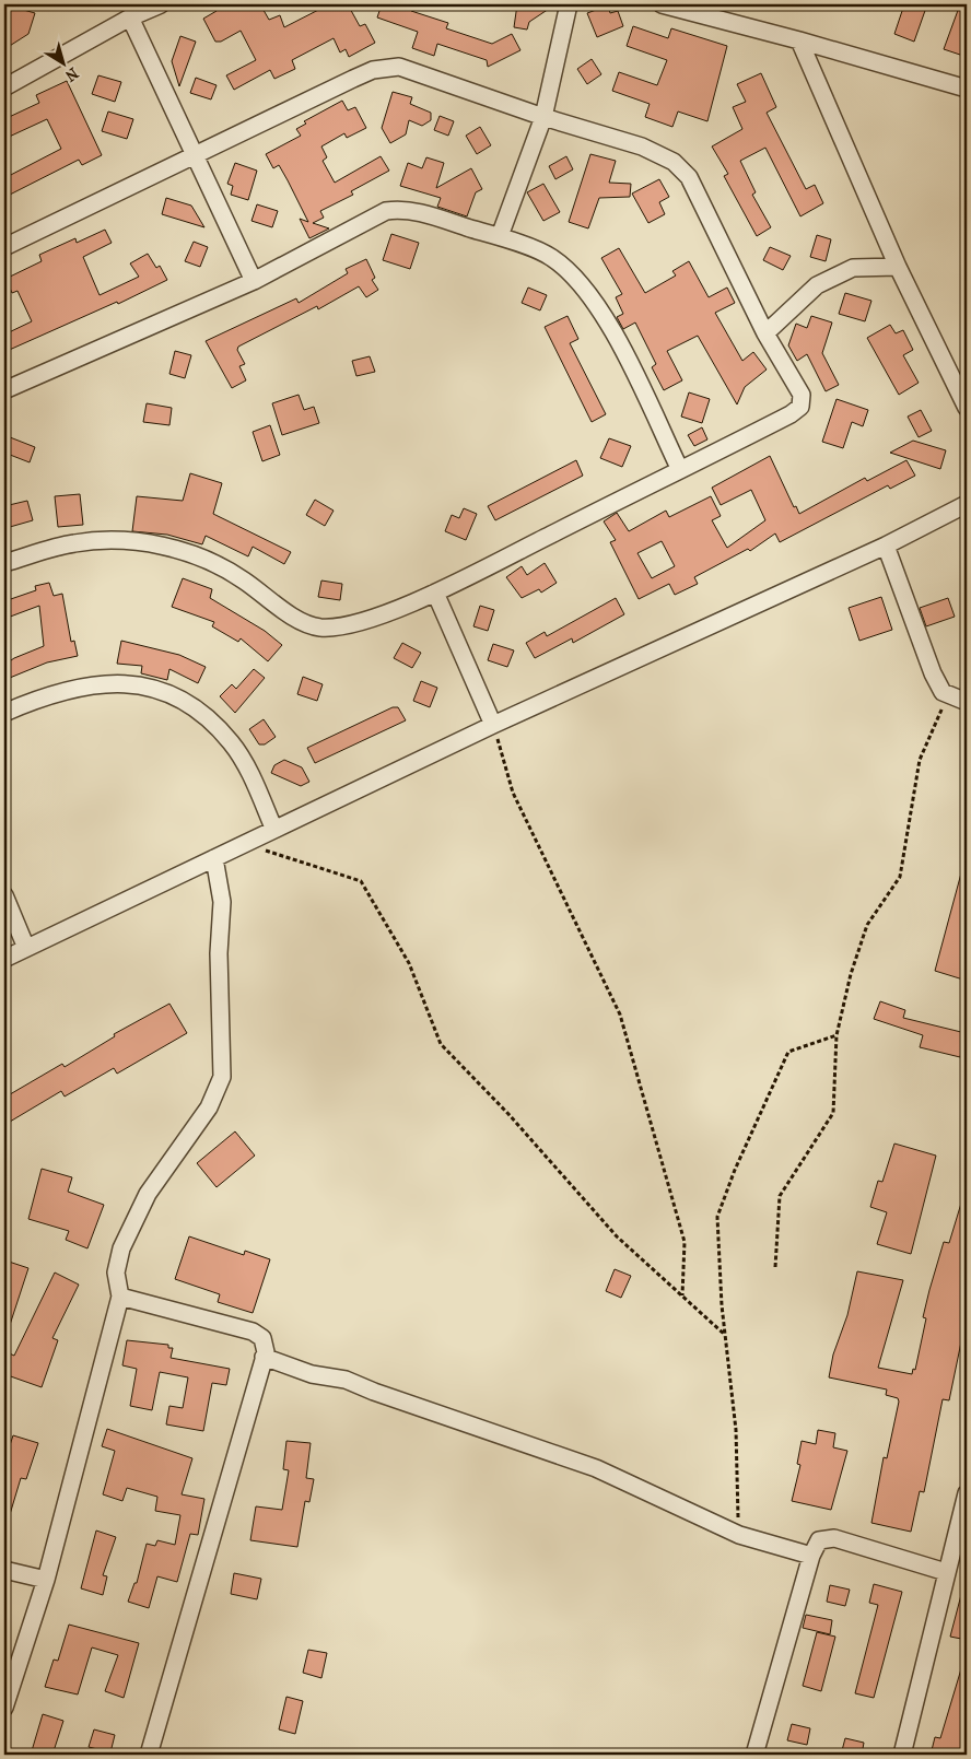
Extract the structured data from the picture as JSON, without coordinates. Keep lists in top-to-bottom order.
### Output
{
  "north": "bottom right"
}
